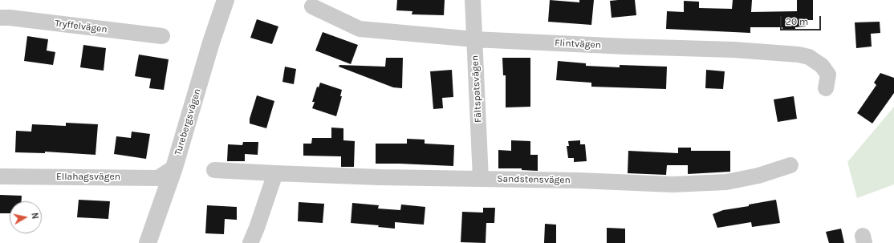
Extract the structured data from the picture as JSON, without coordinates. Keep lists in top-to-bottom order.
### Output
{
  "streets": {
    "street": [
      "Tryffelvägen",
      "Flintvägen",
      "Fältspatsvägen",
      "Turebergsvägen",
      "Ellahagsvägen",
      "Sandstensvägen"
    ]
  },
  "crossings": [
    ["Flintvägen", "Fältspatsvägen"],
    ["Fältspatsvägen", "Sandstensvägen"],
    ["Turebergsvägen", "Ellahagsvägen"]
  ],
  "scale_bar": "20 m",
  "north": "right"
}
